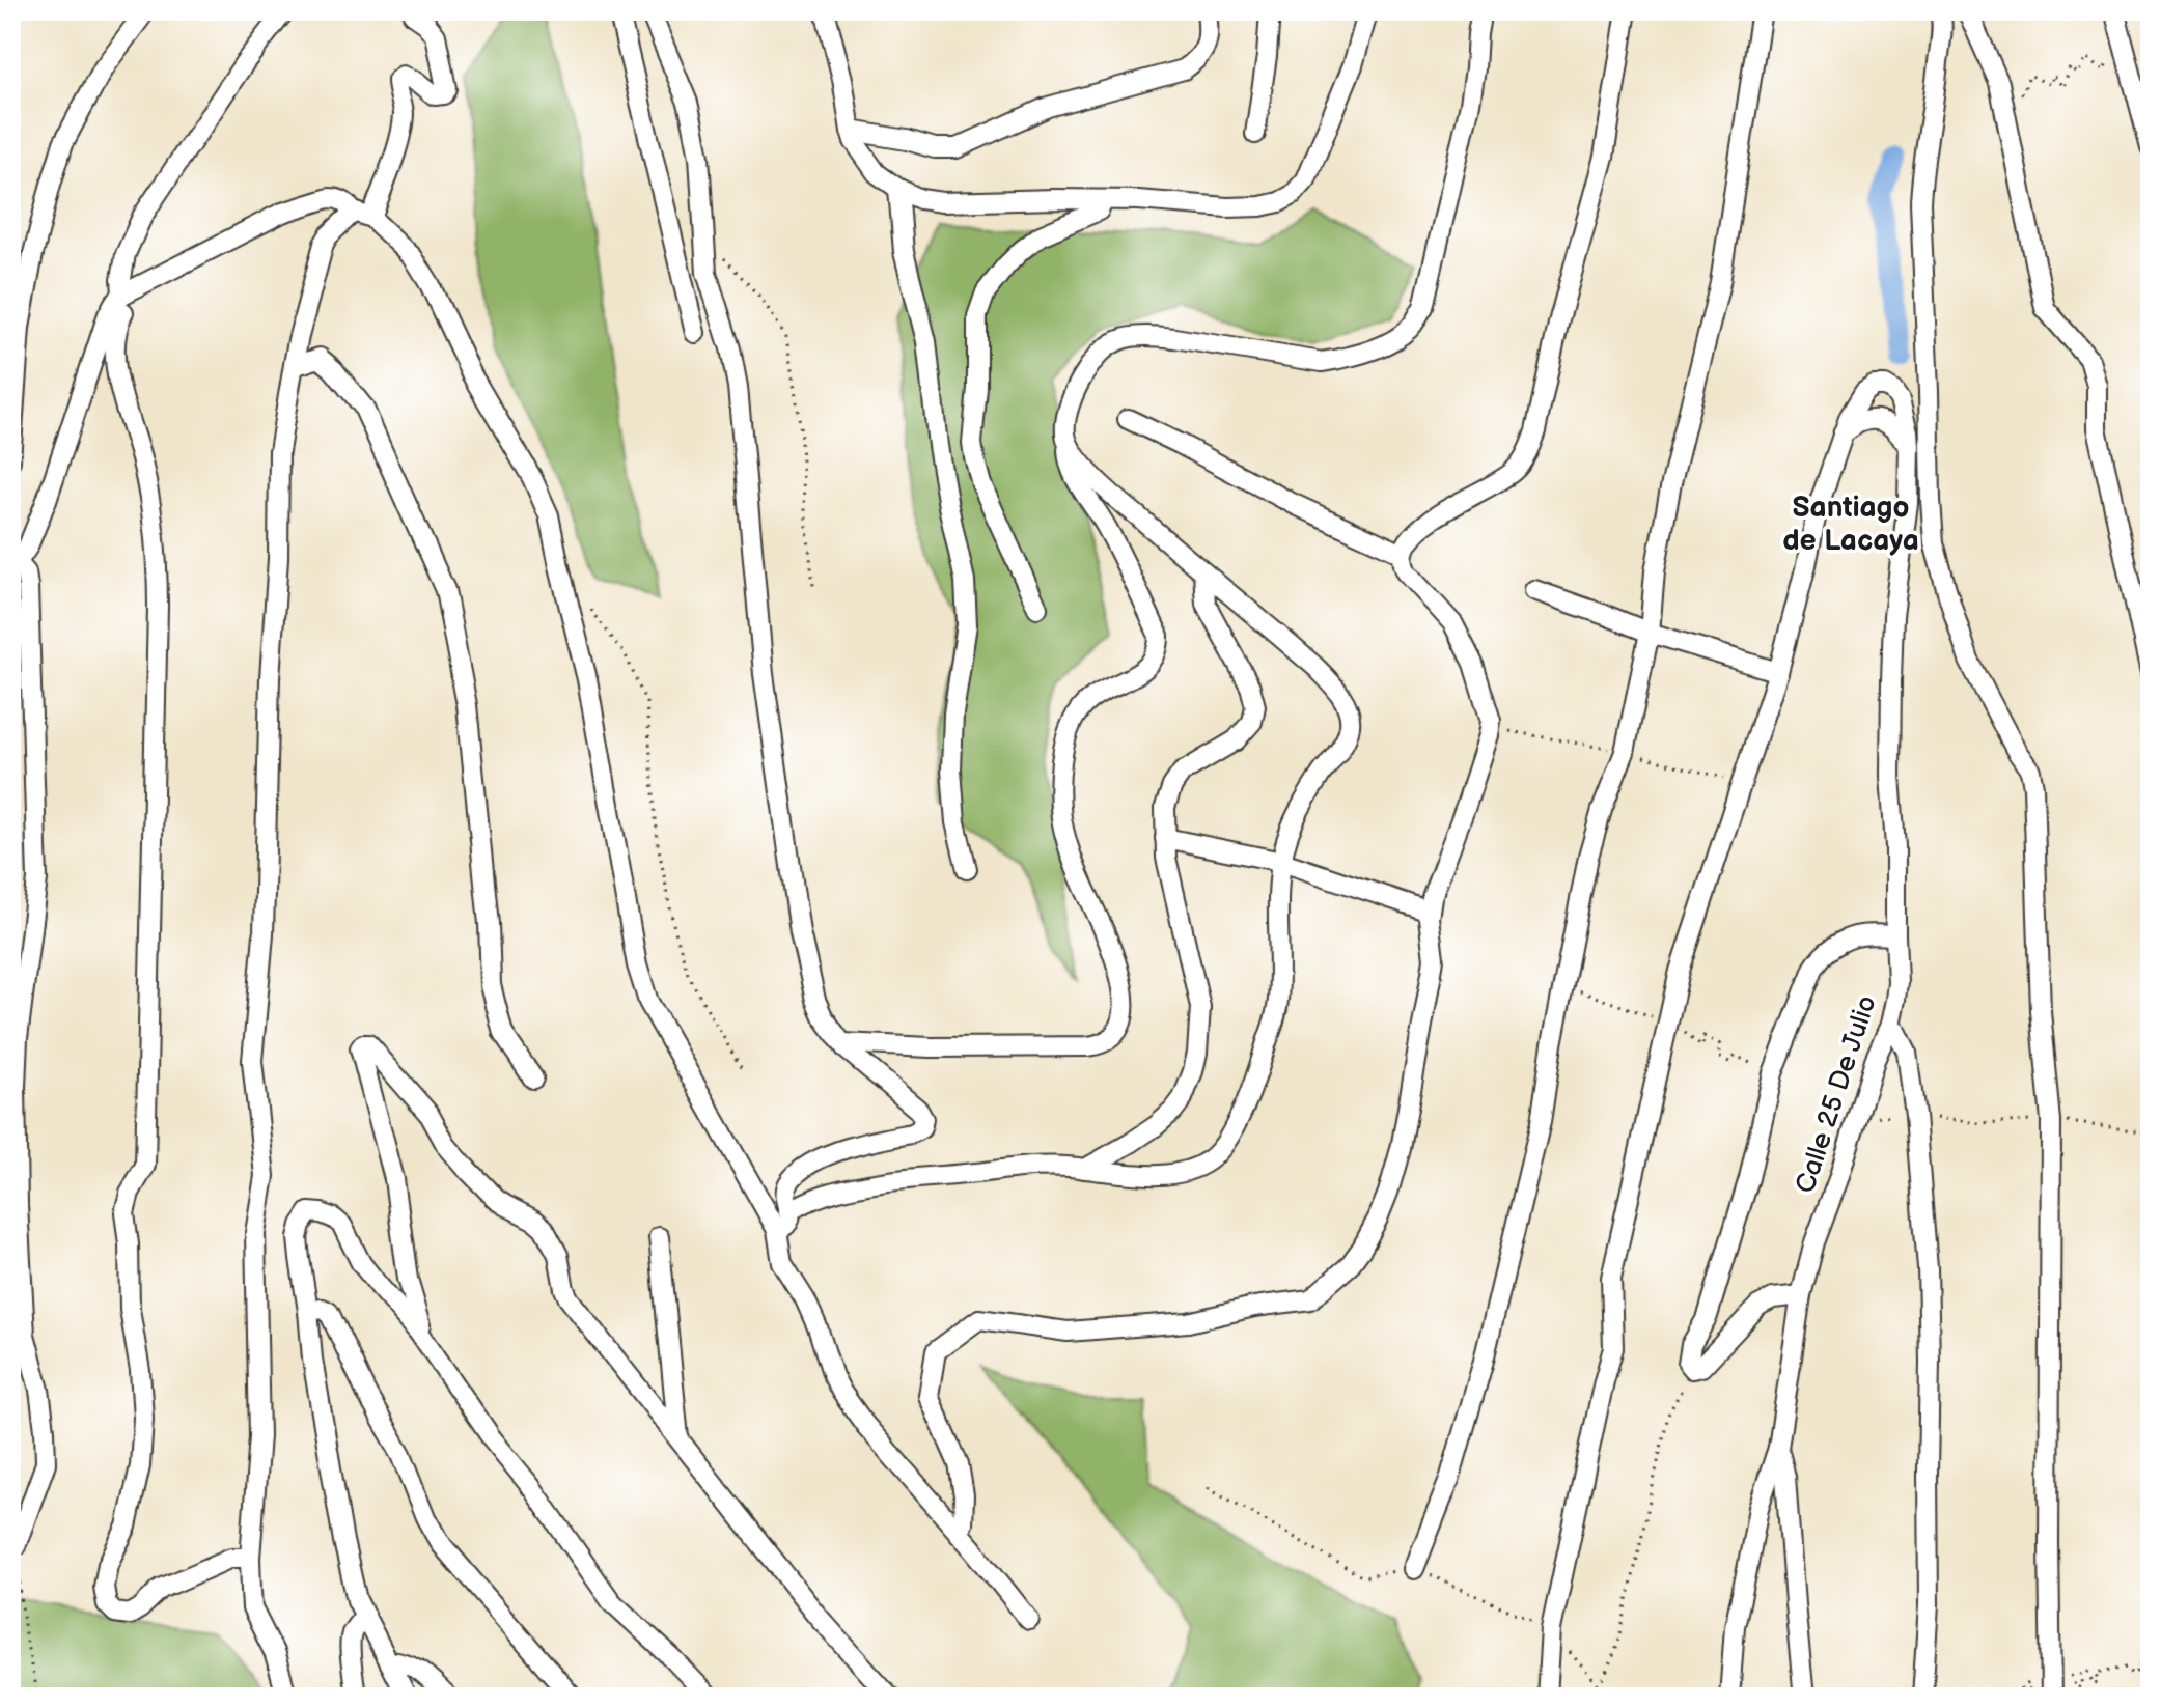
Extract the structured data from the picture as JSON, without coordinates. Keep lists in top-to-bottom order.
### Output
{
  "streets": {
    "street": ["Calle 25 De Julio"]
  },
  "districts": ["Santiago de Lacaya"]
}
